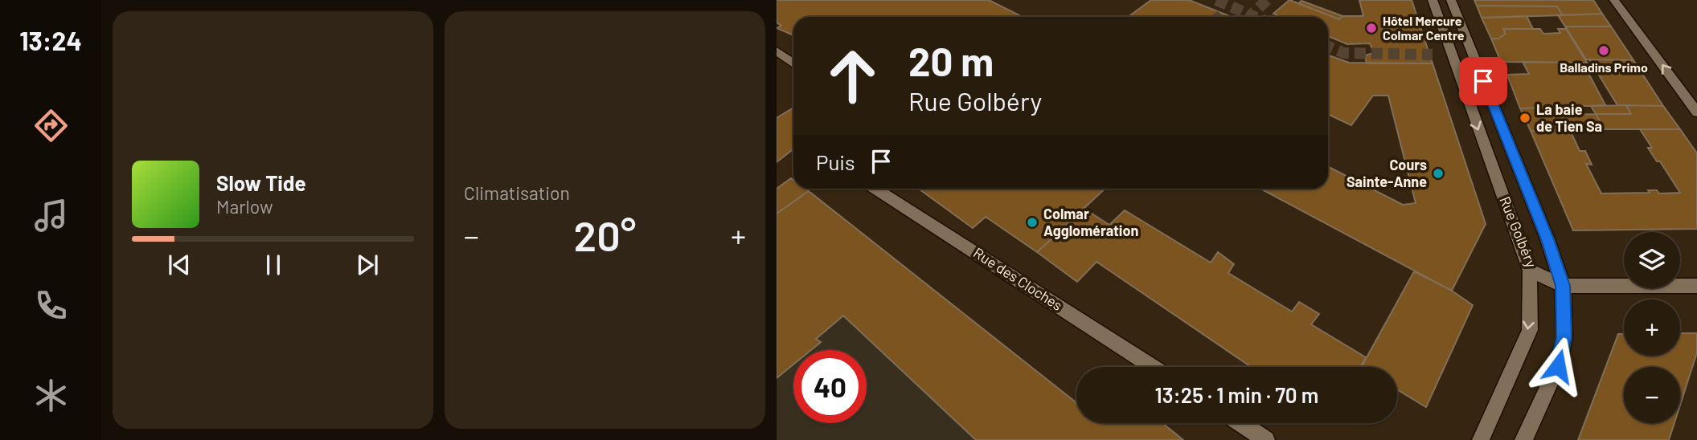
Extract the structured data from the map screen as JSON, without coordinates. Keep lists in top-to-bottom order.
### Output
{
  "streets": {
    "street": ["Rue Golbéry", "Rue des Cloches"]
  },
  "places": [
    "Hôtel Mercure Colmar Centre",
    "Balladins Primo",
    "La baie de Tien Sa",
    "Cours Sainte-Anne",
    "Colmar Agglomération"
  ],
  "page": {
    "tabs": "13:24",
    "tile": "Climatisation",
    "turn": ["20 m", "Rue Golbéry"],
    "then": "Puis",
    "song": ["Slow Tide", "Marlow"],
    "heat": ["−", "20°", "+"],
    "map_buttons": ["+", "−"],
    "limit": "40",
    "trip": "13:25 · 1 min · 70 m"
  }
}
